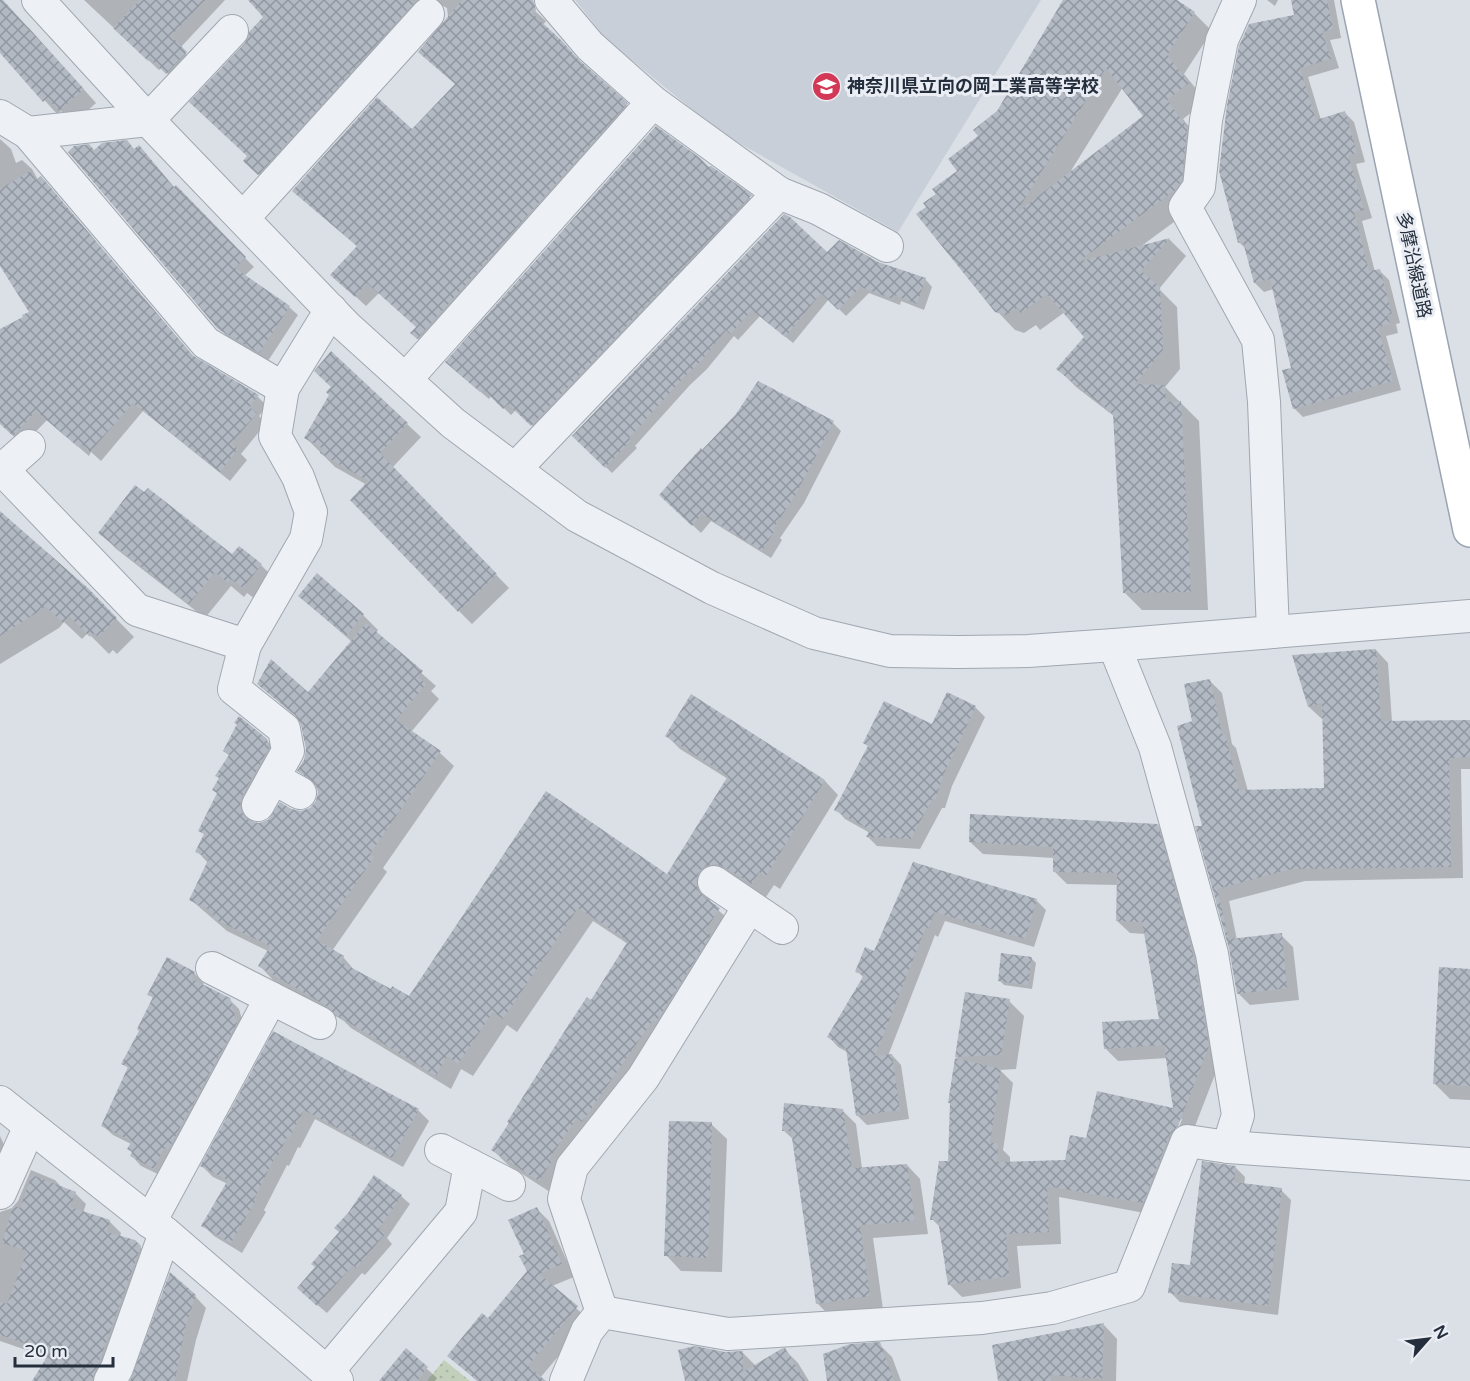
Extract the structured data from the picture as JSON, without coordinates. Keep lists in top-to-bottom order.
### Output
{
  "streets": {
    "main road": ["多摩沿線道路"]
  },
  "places": {
    "school or university": ["神奈川県立向の岡工業高等学校"]
  },
  "scale_bar": "20 m",
  "north": "top right"
}
